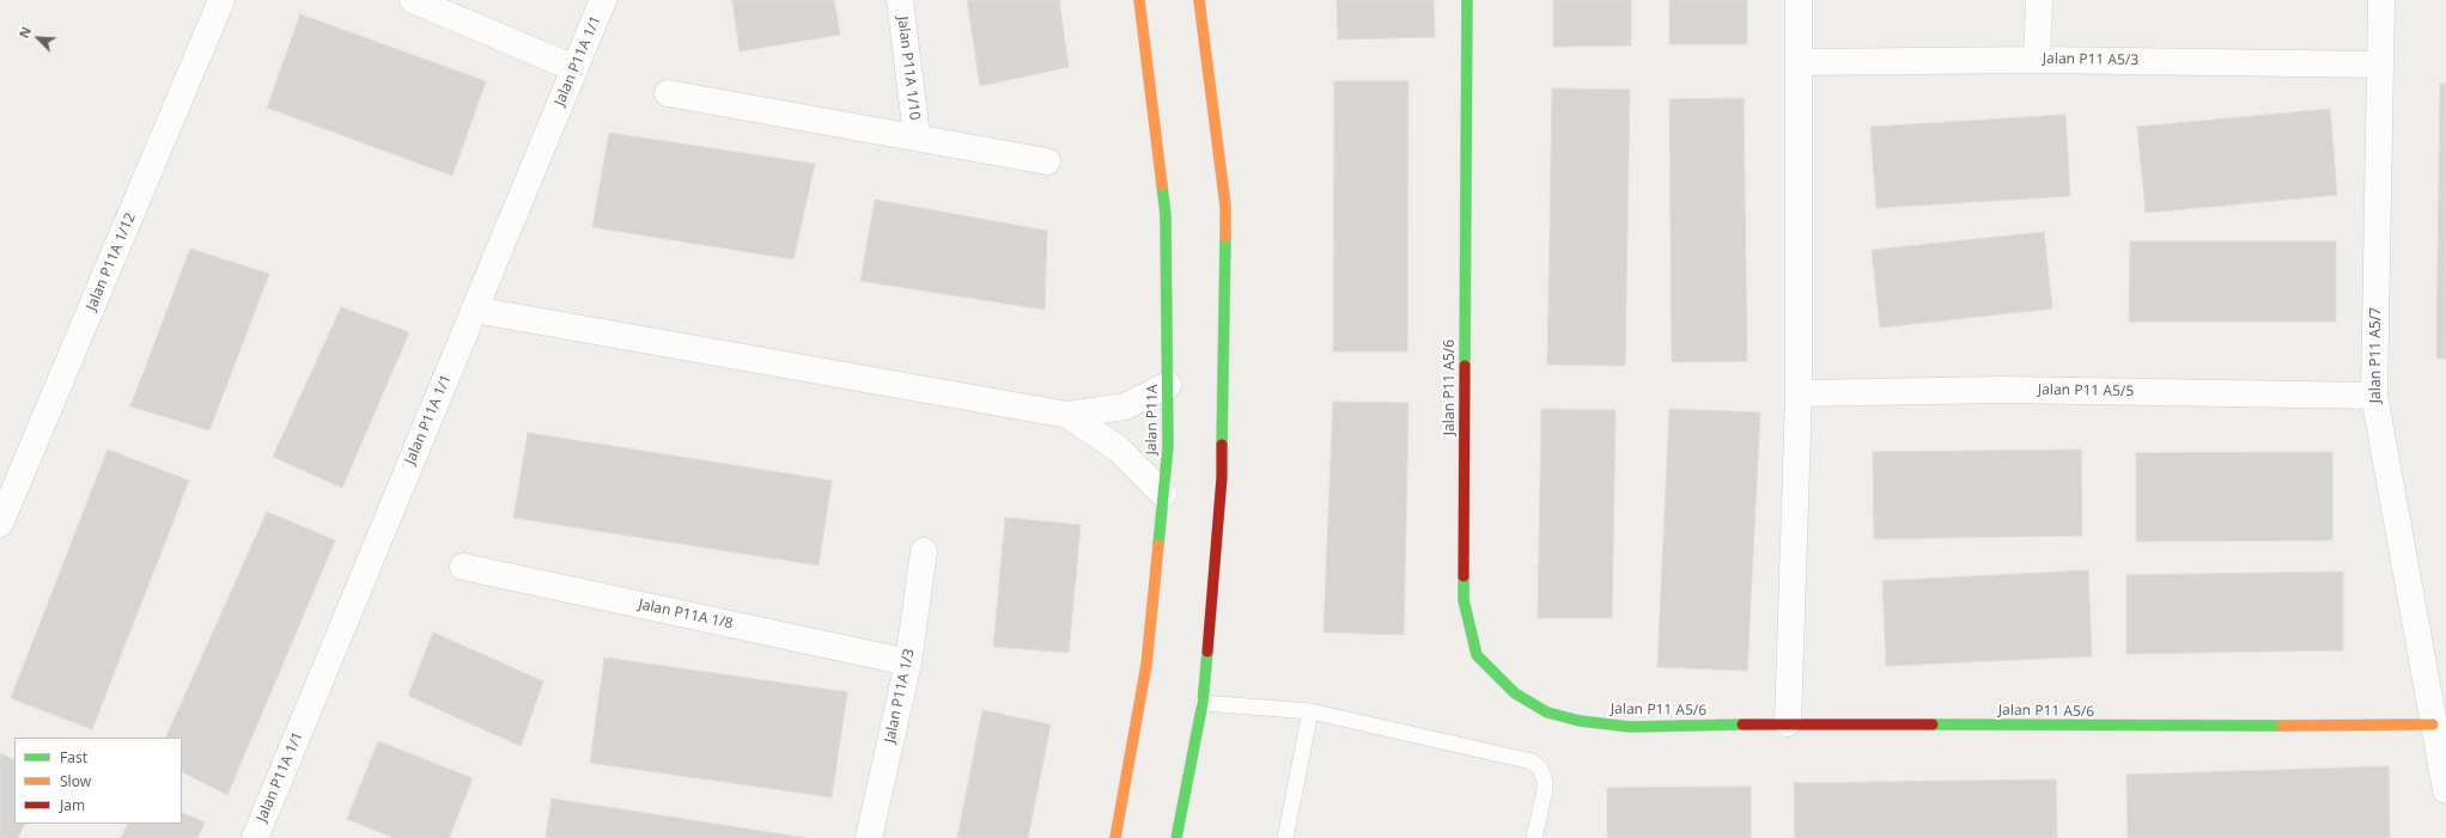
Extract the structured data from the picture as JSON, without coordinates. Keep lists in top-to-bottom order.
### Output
{
  "streets": {
    "street": [
      "Jalan P11 A5/3",
      "Jalan P11A 1/1",
      "Jalan P11A 1/10",
      "Jalan P11A 1/12",
      "Jalan P11 A5/7",
      "Jalan P11 A5/6",
      "Jalan P11 A5/5",
      "Jalan P11A",
      "Jalan P11A 1/8",
      "Jalan P11A 1/3"
    ]
  },
  "crossings": [
    ["Jalan P11 A5/3", "Jalan P11 A5/7"],
    ["Jalan P11 A5/7", "Jalan P11 A5/6"],
    ["Jalan P11 A5/7", "Jalan P11 A5/5"],
    ["Jalan P11A 1/8", "Jalan P11A 1/3"]
  ],
  "legend": ["Fast", "Slow", "Jam"],
  "north": "top left"
}
